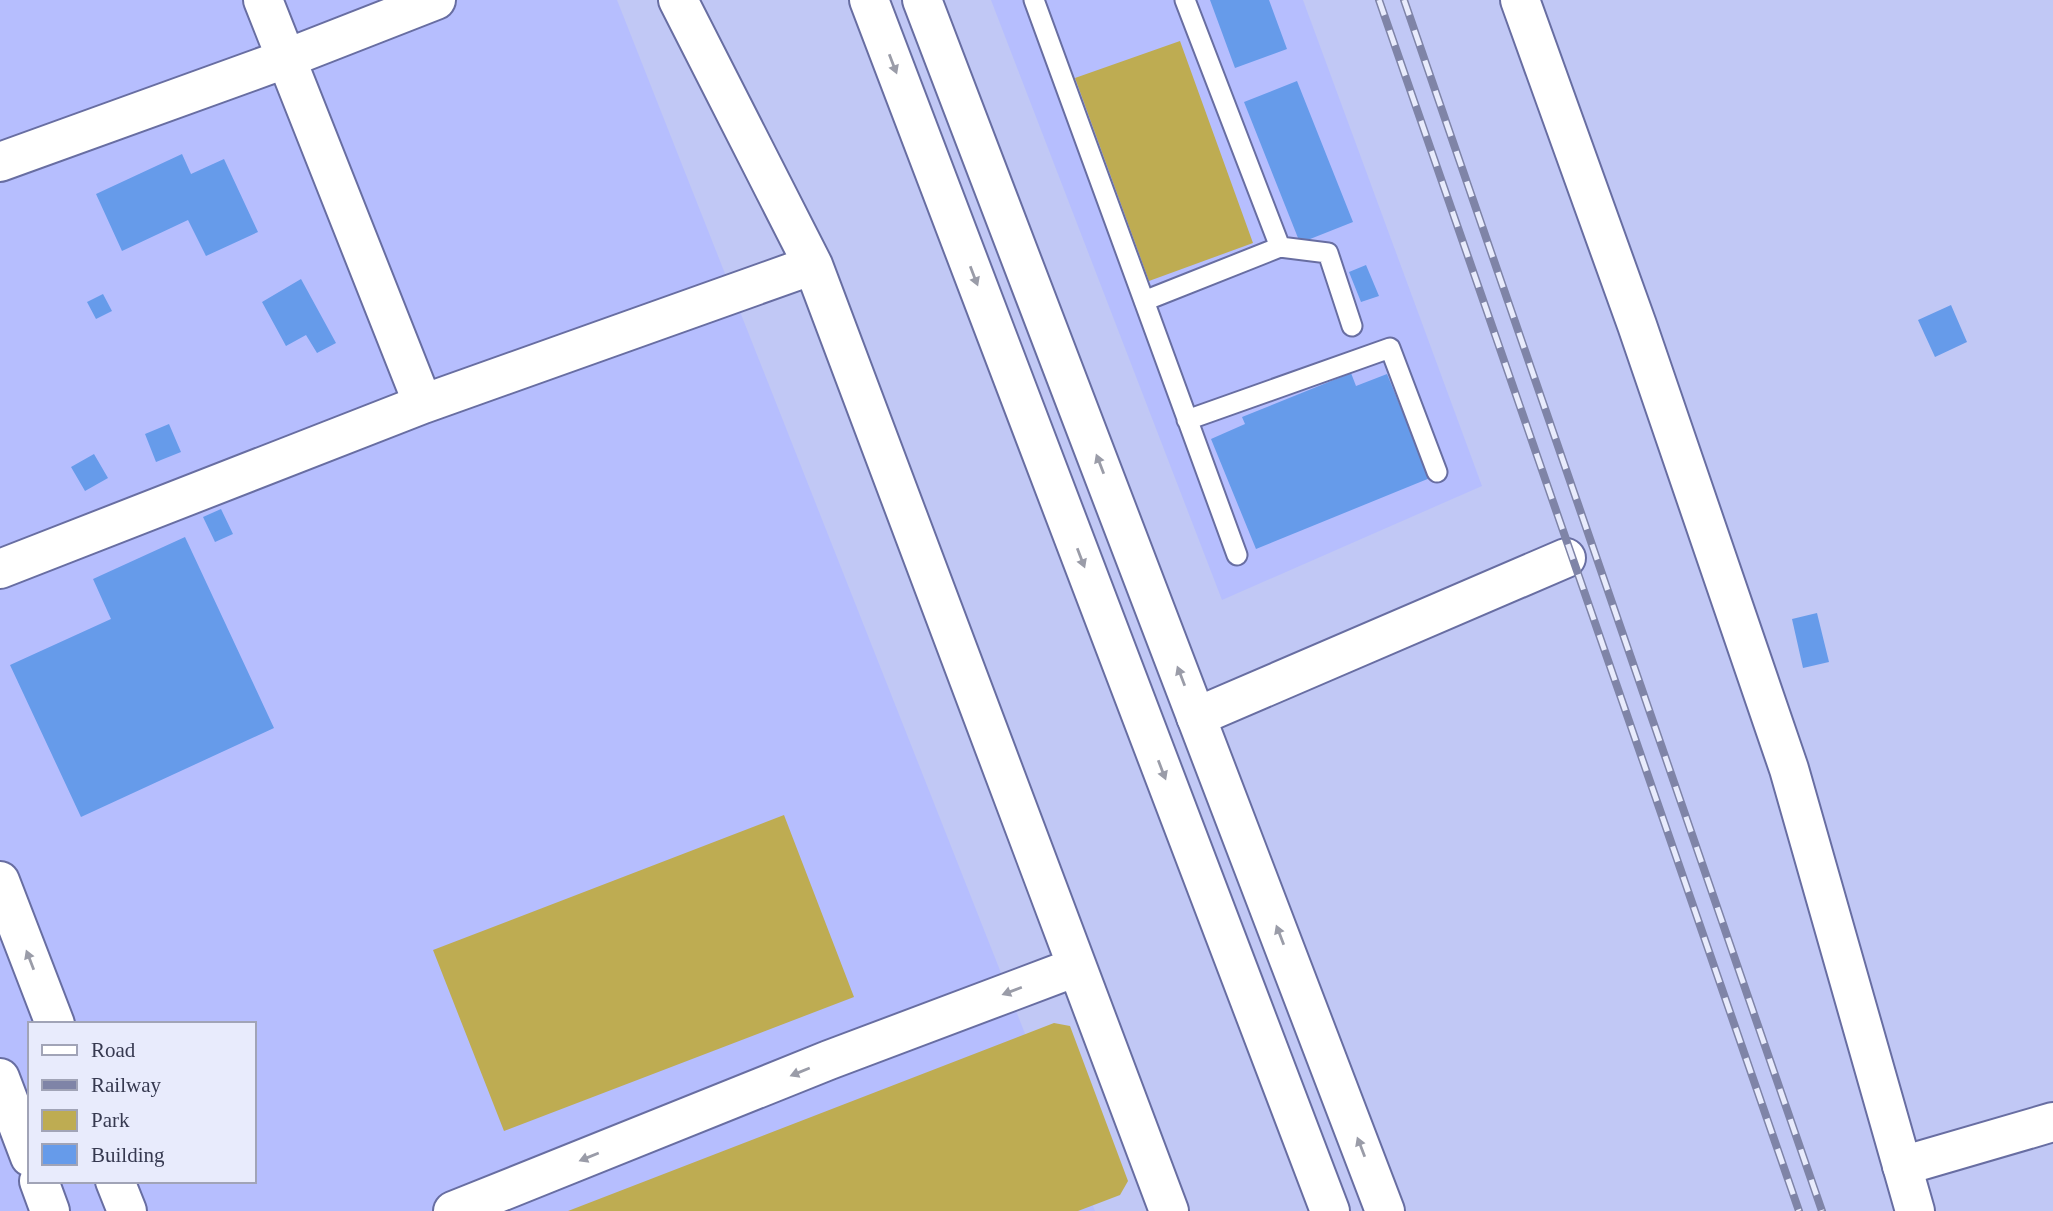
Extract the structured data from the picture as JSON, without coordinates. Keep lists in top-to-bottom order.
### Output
{
  "legend": [
    "Road",
    "Railway",
    "Park",
    "Building"
  ]
}
